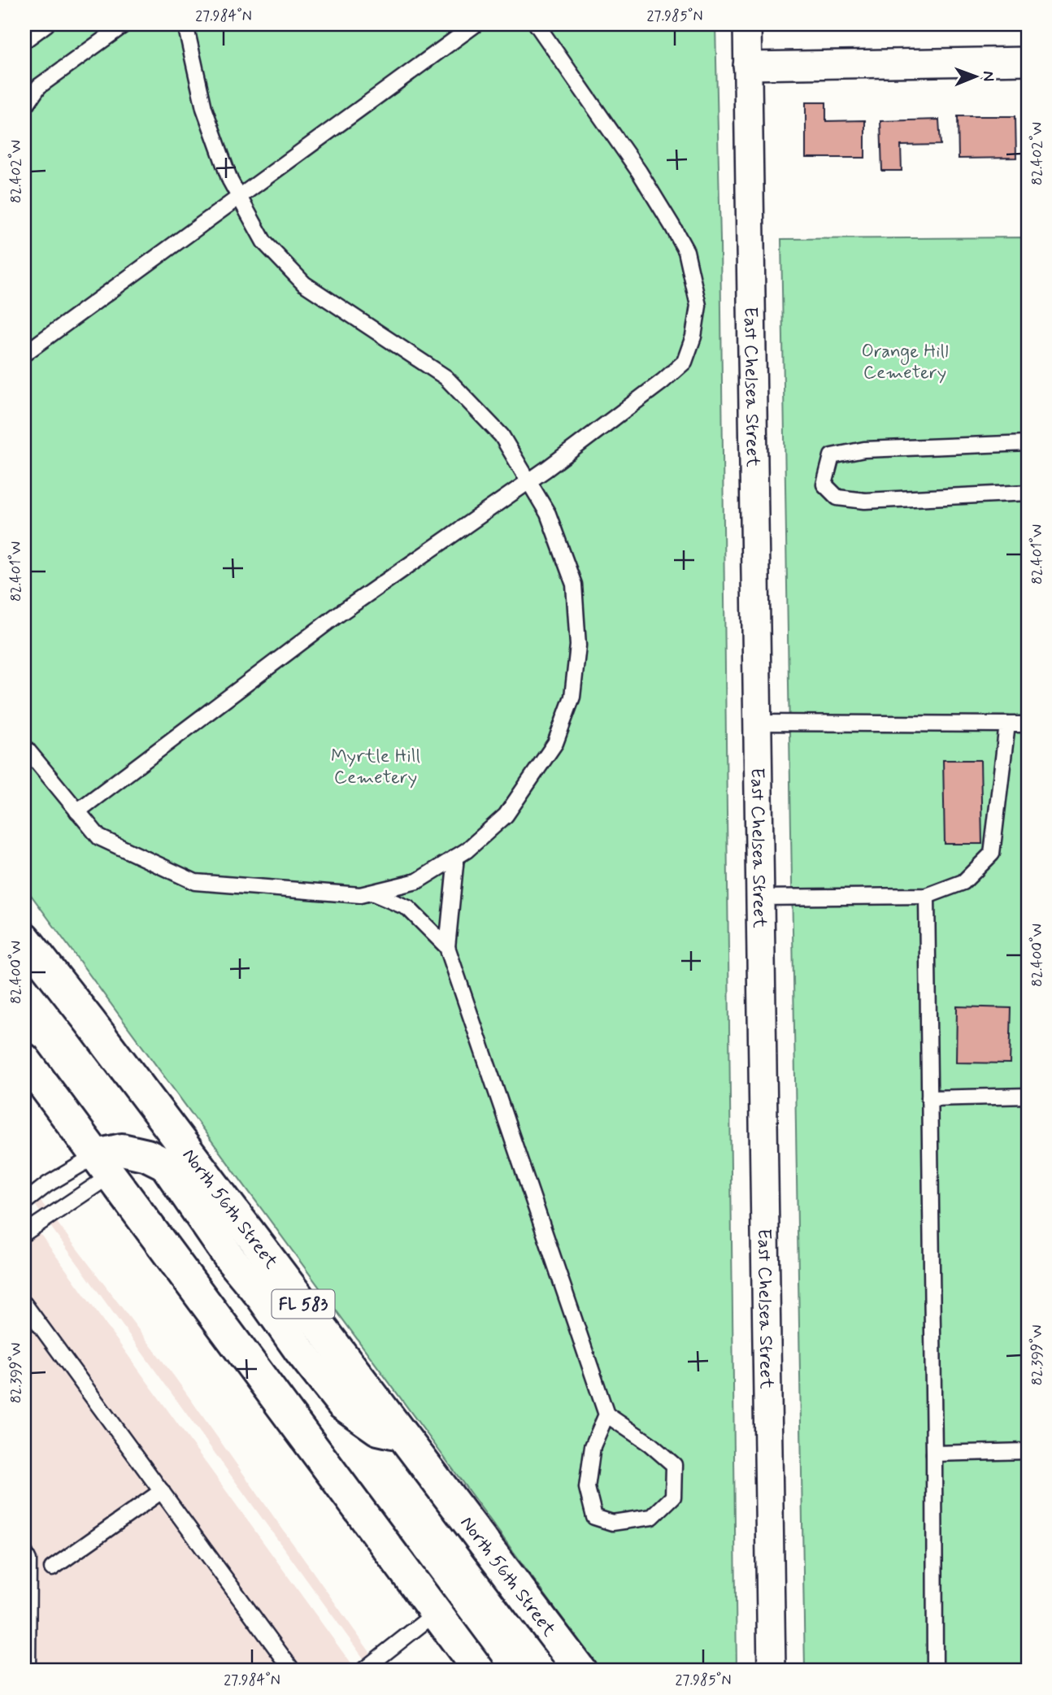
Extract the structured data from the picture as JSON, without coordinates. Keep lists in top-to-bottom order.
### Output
{
  "streets": {
    "main road": ["North 56th Street", "FL 583"],
    "street": ["East Chelsea Street"]
  },
  "parks": ["Orange Hill Cemetery", "Myrtle Hill Cemetery"],
  "north": "right",
  "coordinates": [
    "27.984°N",
    "27.985°N",
    "82.402°W",
    "82.401°W",
    "82.400°W",
    "82.399°W"
  ]
}
